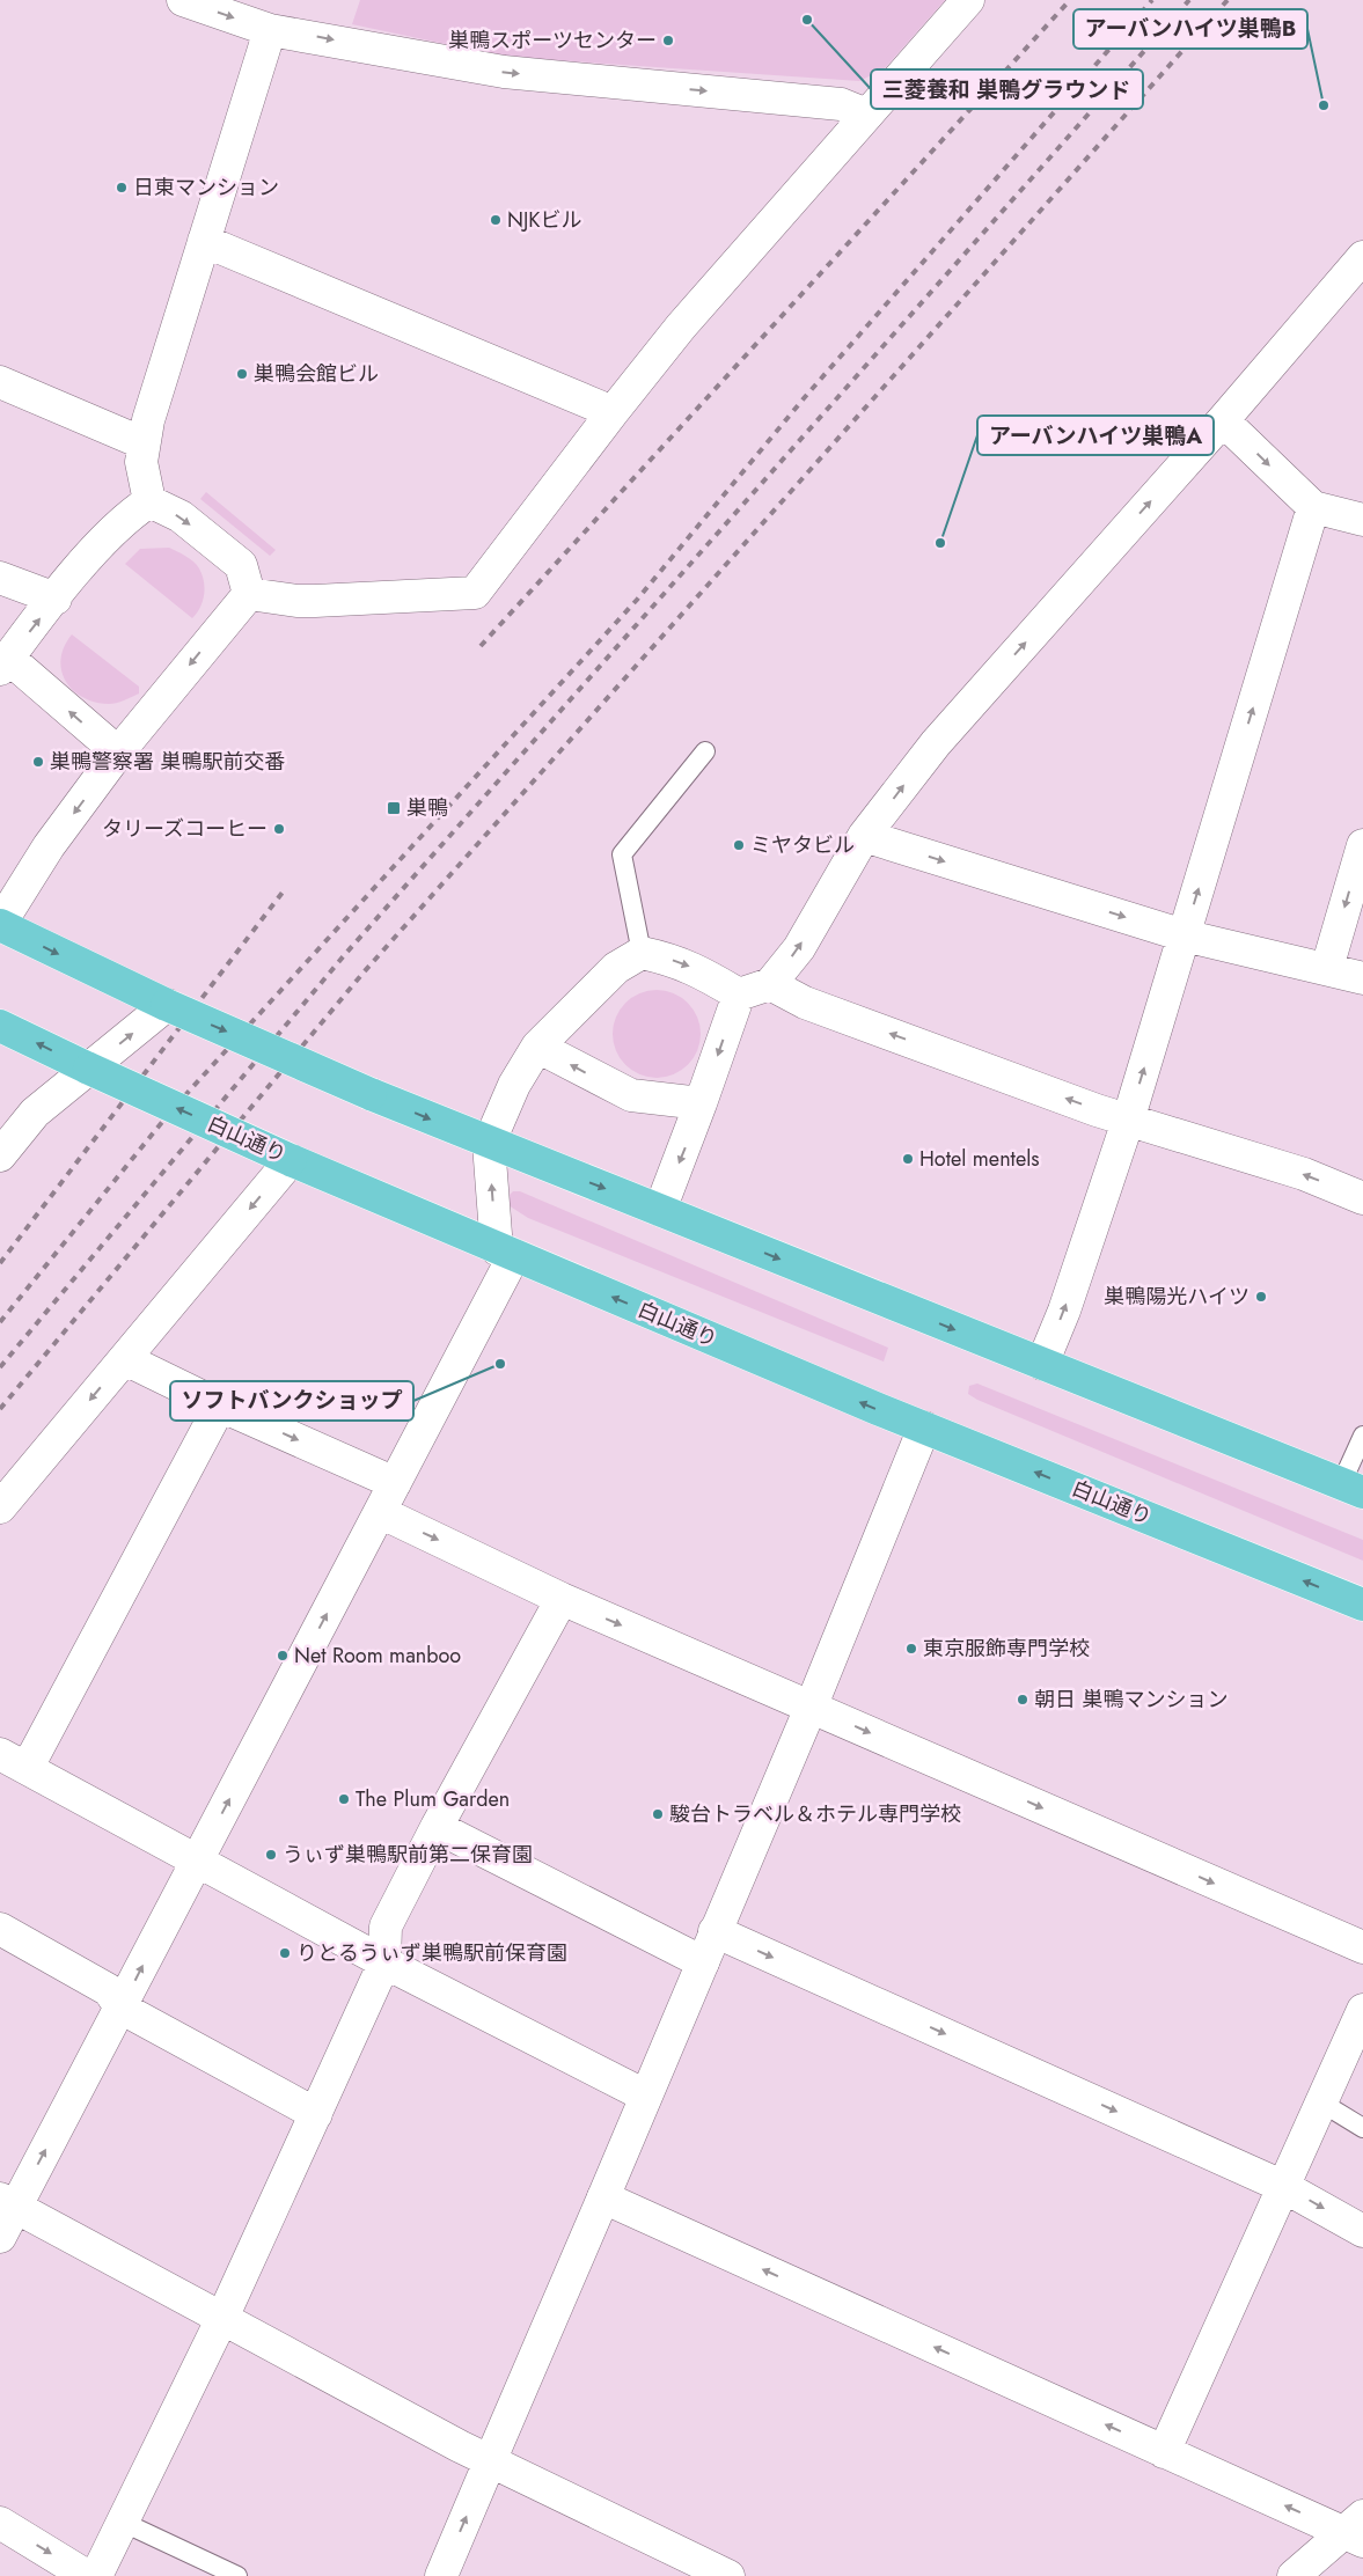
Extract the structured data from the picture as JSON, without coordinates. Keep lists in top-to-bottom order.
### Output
{
  "streets": {
    "highway": ["白山通り"]
  },
  "places": {
    "other": [
      "三菱養和 巣鴨グラウンド",
      "巣鴨スポーツセンター",
      "アーバンハイツ巣鴨B",
      "日東マンション",
      "NJKビル",
      "巣鴨会館ビル",
      "アーバンハイツ巣鴨A",
      "巣鴨警察署 巣鴨駅前交番",
      "タリーズコーヒー",
      "ミヤタビル",
      "Hotel mentels",
      "巣鴨陽光ハイツ",
      "ソフトバンクショップ",
      "東京服飾専門学校",
      "Net Room manboo",
      "朝日 巣鴨マンション",
      "The Plum Garden",
      "駿台トラベル＆ホテル専門学校",
      "うぃず巣鴨駅前第二保育園",
      "りとるうぃず巣鴨駅前保育園"
    ],
    "transit": ["巣鴨"]
  }
}
